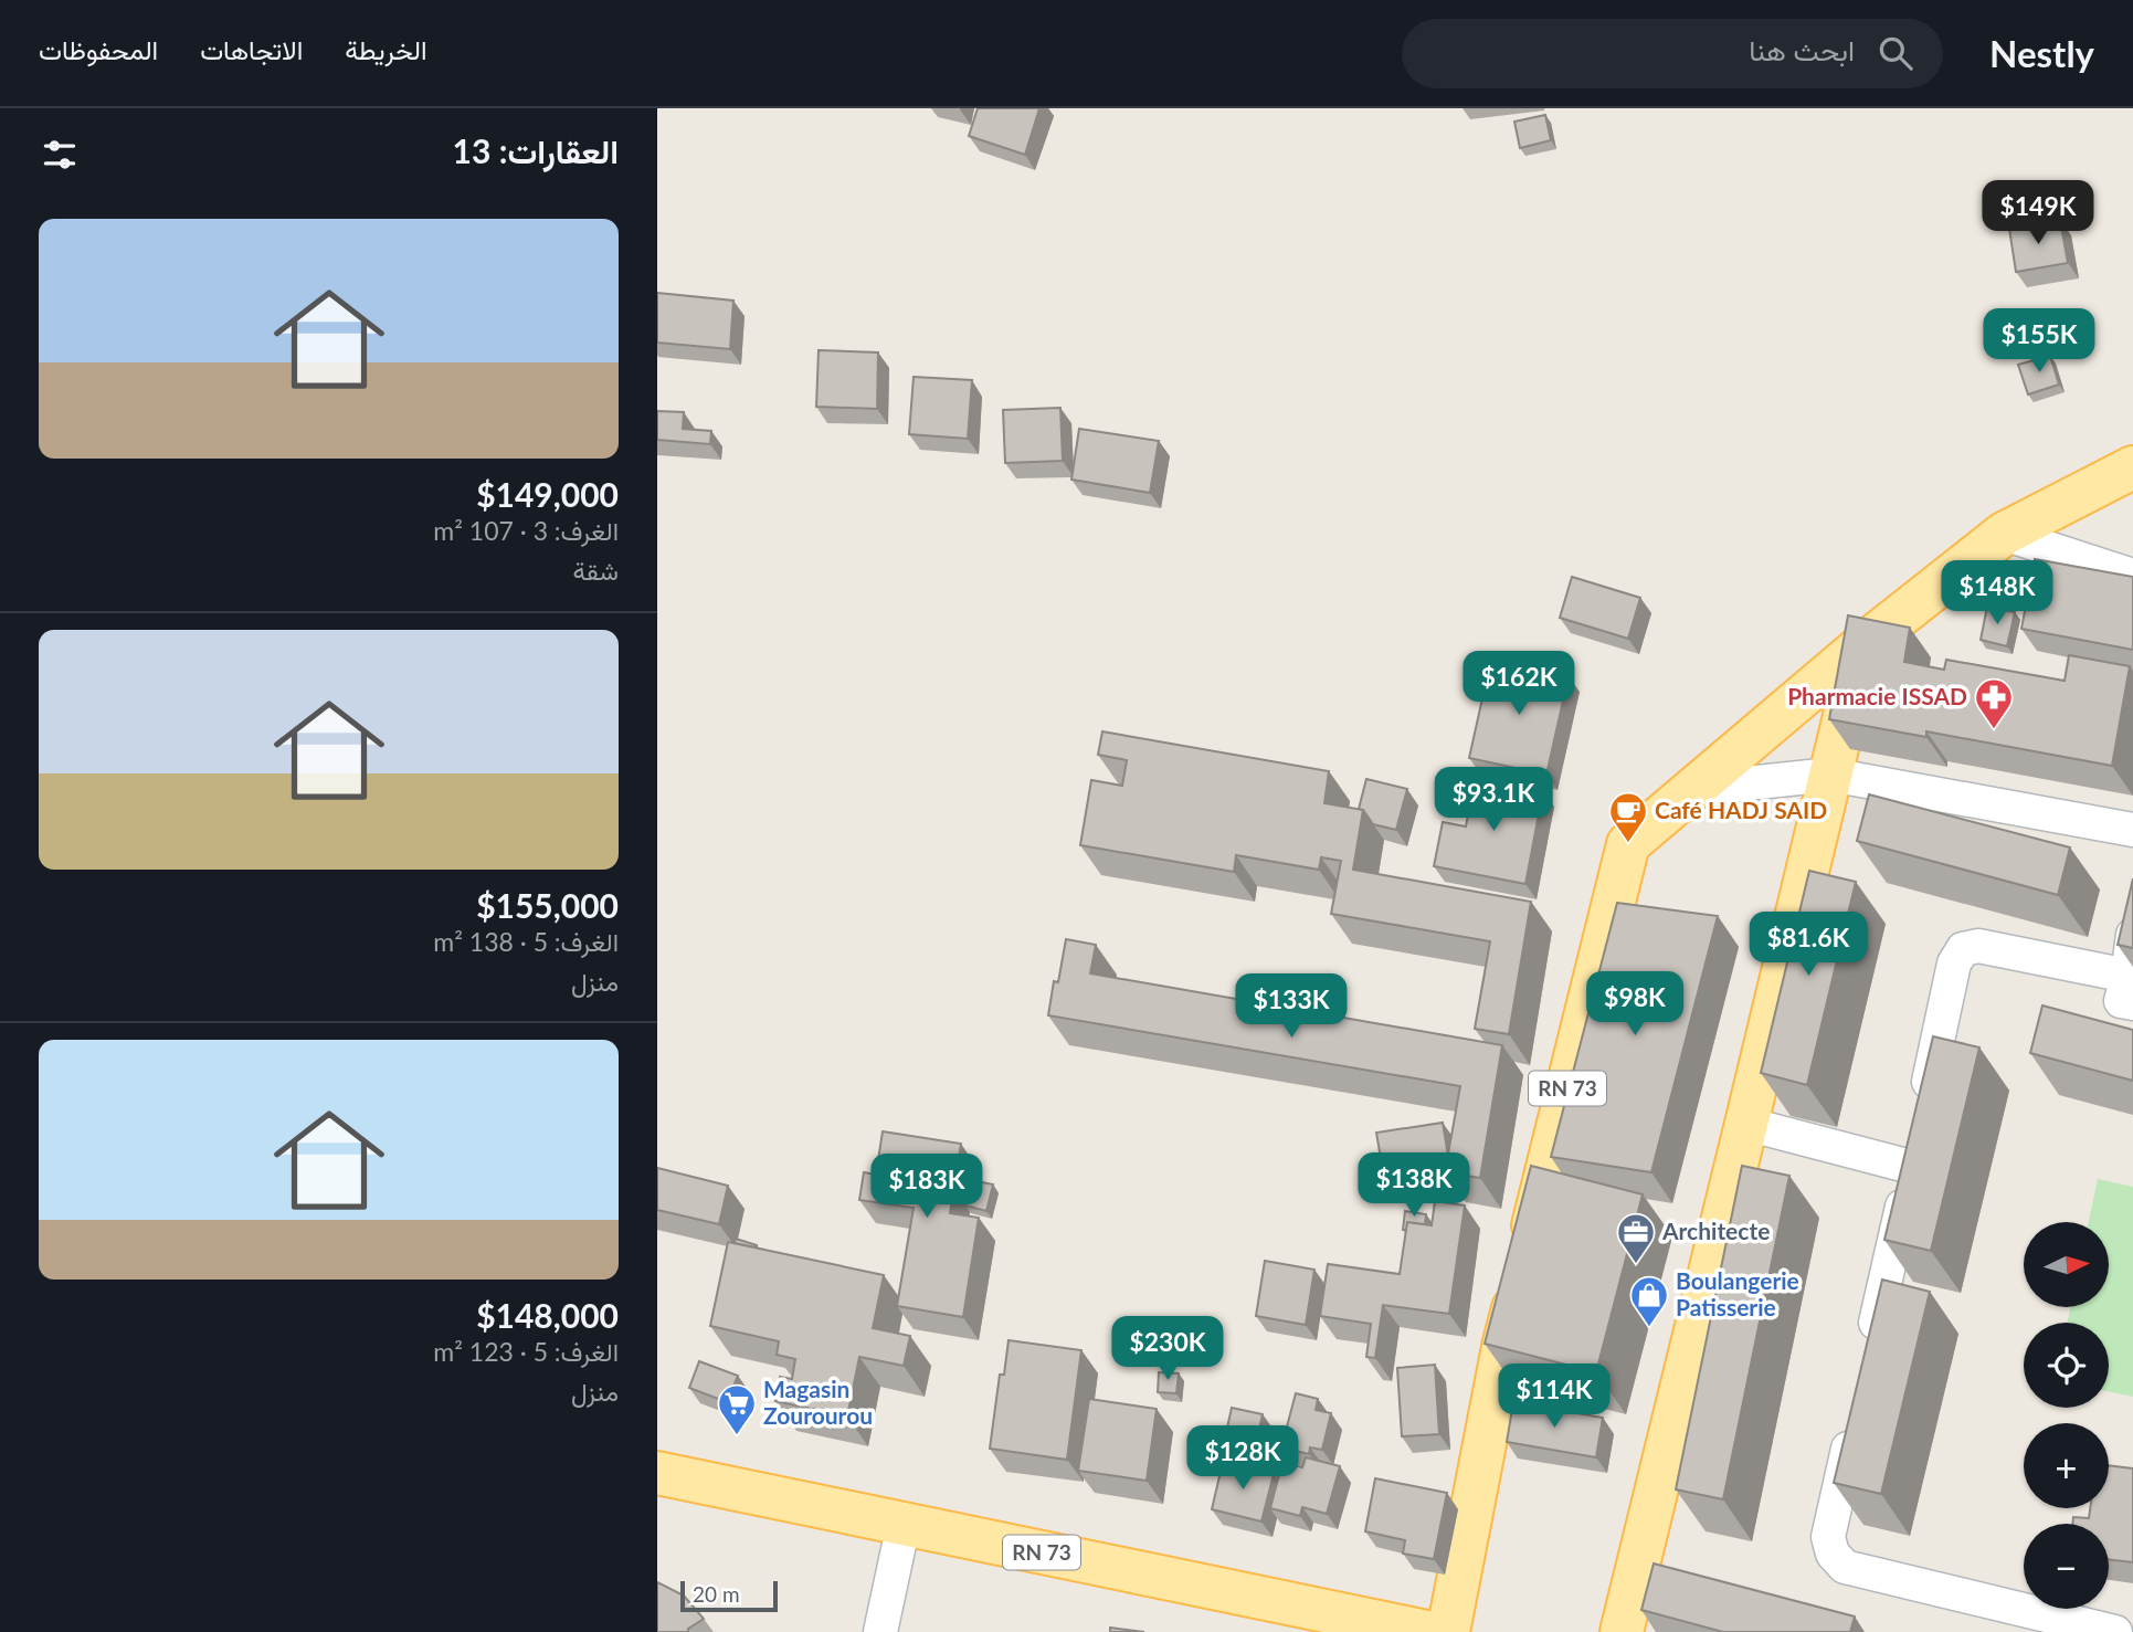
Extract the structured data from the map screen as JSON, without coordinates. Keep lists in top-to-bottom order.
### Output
{
  "streets": {
    "main road": ["RN 73"]
  },
  "places": {
    "pharmacy": ["Pharmacie ISSAD"],
    "cafe": ["Café HADJ SAID"],
    "office": ["Architecte"],
    "shop": ["Boulangerie Patisserie"],
    "supermarket": ["Magasin Zourourou"]
  },
  "scale_bar": "20 m",
  "north": "right",
  "page": {
    "header": "Nestly",
    "search": "ابحث هنا",
    "nav": ["الخريطة", "الاتجاهات", "المحفوظات"],
    "heading": "العقارات: 13",
    "price": [
      "$149K",
      "$155K",
      "$148K",
      "$162K",
      "$93.1K",
      "$81.6K",
      "$98K",
      "$133K",
      "$138K",
      "$183K",
      "$230K",
      "$114K",
      "$128K"
    ],
    "list": [
      {
        "name": "$149,000",
        "note": "الغرف: 3 · 107 m² · شقة"
      },
      {
        "name": "$155,000",
        "note": "الغرف: 5 · 138 m² · منزل"
      },
      {
        "name": "$148,000",
        "note": "الغرف: 5 · 123 m² · منزل"
      }
    ],
    "map_buttons": ["+", "−"],
    "scale": "20 m"
  }
}
